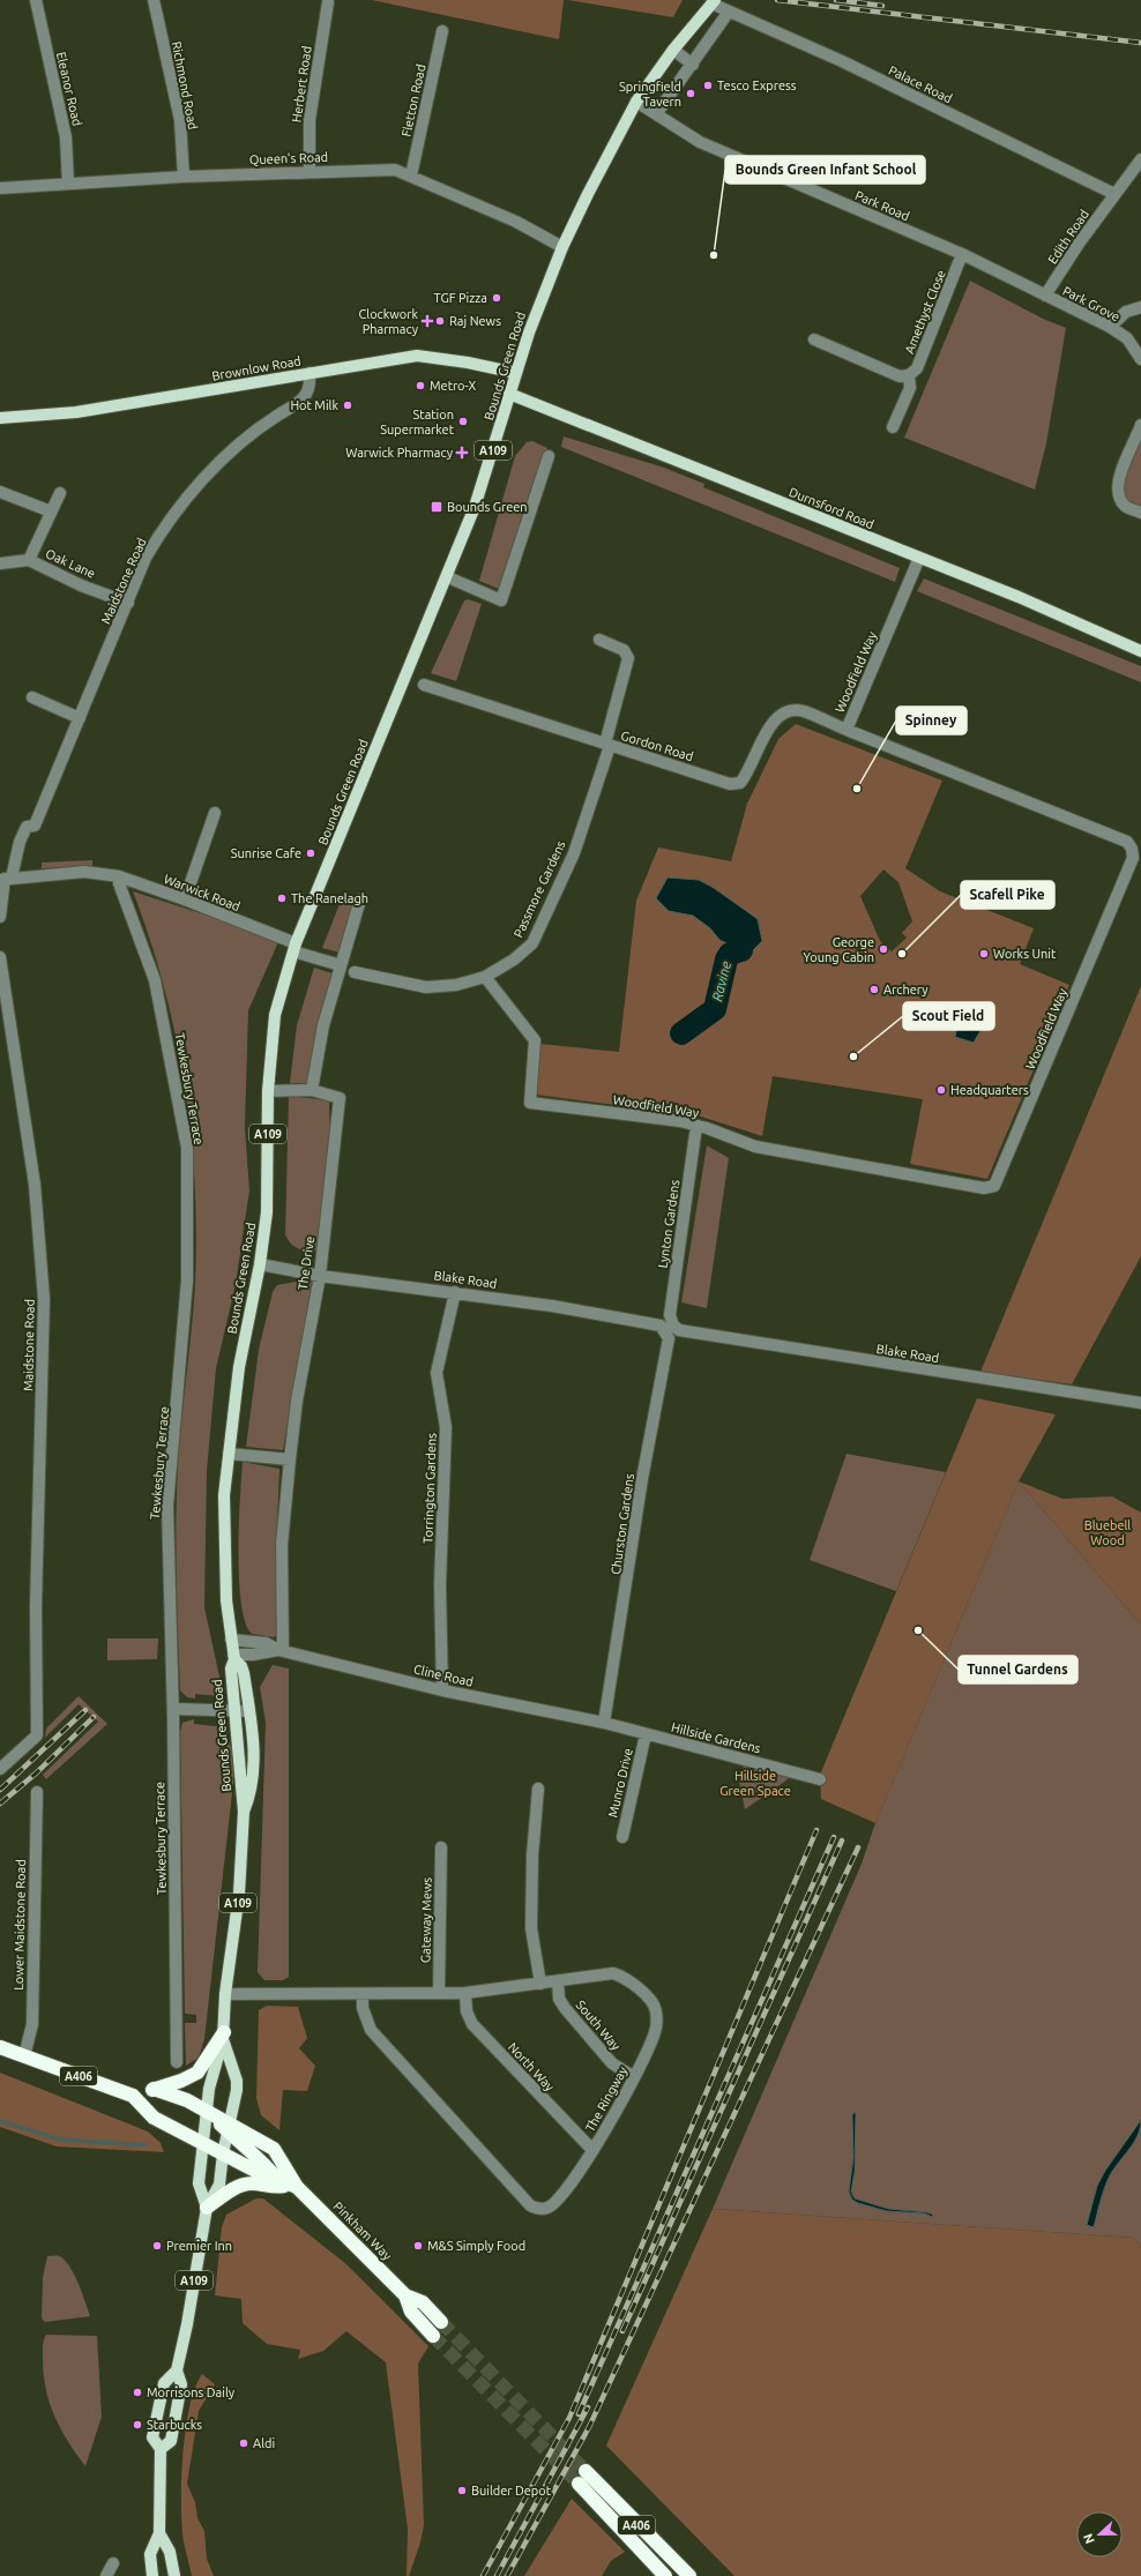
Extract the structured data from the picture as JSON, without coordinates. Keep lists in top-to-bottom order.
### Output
{
  "streets": {
    "highway": ["A406", "Pinkham Way"],
    "main road": [
      "Bounds Green Road",
      "Brownlow Road",
      "A109",
      "Durnsford Road"
    ],
    "street": [
      "Herbert Road",
      "Palace Road",
      "Richmond Road",
      "Eleanor Road",
      "Fletton Road",
      "Queen's Road",
      "Park Road",
      "Edith Road",
      "Park Grove",
      "Amethyst Close",
      "Oak Lane",
      "Maidstone Road",
      "Woodfield Way",
      "Gordon Road",
      "Passmore Gardens",
      "Warwick Road",
      "Tewkesbury Terrace",
      "Lynton Gardens",
      "The Drive",
      "Blake Road",
      "Torrington Gardens",
      "Churston Gardens",
      "Cline Road",
      "Hillside Gardens",
      "Munro Drive",
      "Gateway Mews",
      "Lower Maidstone Road",
      "South Way",
      "North Way",
      "The Ringway"
    ]
  },
  "crossings": [
    ["Herbert Road", "Queen's Road"],
    ["Palace Road", "Edith Road"],
    ["Palace Road", "Bounds Green Road"],
    ["Richmond Road", "Queen's Road"],
    ["Eleanor Road", "Queen's Road"],
    ["Fletton Road", "Queen's Road"],
    ["Queen's Road", "Bounds Green Road"],
    ["Park Road", "Edith Road"],
    ["Park Road", "Park Grove"],
    ["Park Road", "Amethyst Close"],
    ["Park Road", "Bounds Green Road"],
    ["Edith Road", "Park Grove"],
    ["Bounds Green Road", "Brownlow Road"],
    ["Bounds Green Road", "A109"],
    ["Bounds Green Road", "Durnsford Road"],
    ["Bounds Green Road", "Warwick Road"],
    ["Bounds Green Road", "The Drive"],
    ["Bounds Green Road", "Blake Road"],
    ["Bounds Green Road", "Cline Road"],
    ["Bounds Green Road", "A406"],
    ["Bounds Green Road", "The Ringway"],
    ["Bounds Green Road", "Pinkham Way"],
    ["Brownlow Road", "Maidstone Road"],
    ["A109", "A406"],
    ["A109", "Pinkham Way"],
    ["Durnsford Road", "Woodfield Way"],
    ["Oak Lane", "Maidstone Road"],
    ["Maidstone Road", "Warwick Road"],
    ["Woodfield Way", "Gordon Road"],
    ["Woodfield Way", "Passmore Gardens"],
    ["Woodfield Way", "Lynton Gardens"],
    ["Gordon Road", "Passmore Gardens"],
    ["Warwick Road", "Tewkesbury Terrace"],
    ["Lynton Gardens", "Blake Road"],
    ["Lynton Gardens", "Churston Gardens"],
    ["The Drive", "Blake Road"],
    ["The Drive", "Cline Road"],
    ["Blake Road", "Torrington Gardens"],
    ["Blake Road", "Churston Gardens"],
    ["Torrington Gardens", "Cline Road"],
    ["Churston Gardens", "Cline Road"],
    ["Churston Gardens", "Hillside Gardens"],
    ["Cline Road", "Hillside Gardens"],
    ["Hillside Gardens", "Munro Drive"],
    ["Gateway Mews", "The Ringway"],
    ["Lower Maidstone Road", "A406"],
    ["South Way", "The Ringway"],
    ["North Way", "The Ringway"],
    ["A406", "Pinkham Way"]
  ],
  "water": ["Ravine"],
  "parks": ["Bluebell Wood", "Hillside Green Space"],
  "places": {
    "other": [
      "Tesco Express",
      "Springfield Tavern",
      "Bounds Green Infant School",
      "TGF Pizza",
      "Raj News",
      "Metro-X",
      "Hot Milk",
      "Station Supermarket",
      "Spinney",
      "Sunrise Cafe",
      "The Ranelagh",
      "George Young Cabin",
      "Scafell Pike",
      "Works Unit",
      "Archery",
      "Scout Field",
      "Headquarters",
      "Tunnel Gardens",
      "Premier Inn",
      "M&S Simply Food",
      "Morrisons Daily",
      "Starbucks",
      "Aldi",
      "Builder Depot"
    ],
    "health": ["Clockwork Pharmacy", "Warwick Pharmacy"],
    "transit": ["Bounds Green"]
  },
  "north": "left"
}
